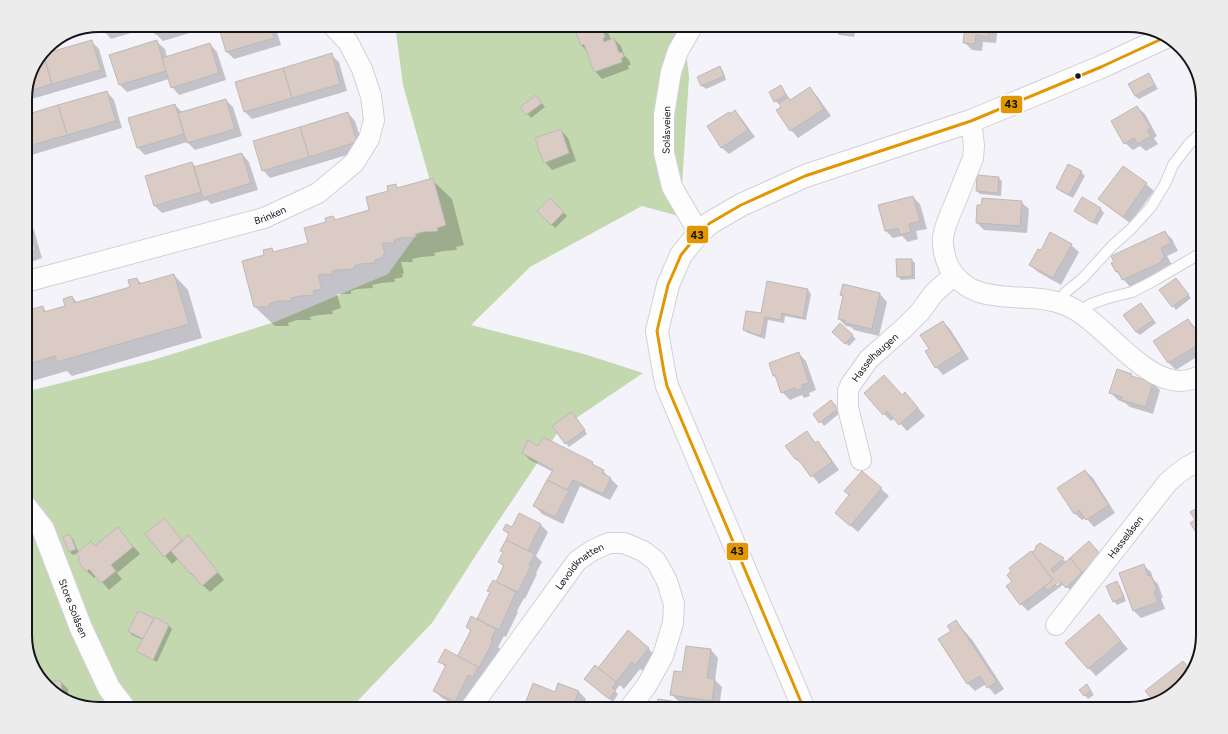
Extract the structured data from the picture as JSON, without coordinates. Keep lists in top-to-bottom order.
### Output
{
  "streets": {
    "main road": ["Store Solåsen"],
    "street": [
      "Solåsveien",
      "Brinken",
      "Hasselhaugen",
      "Hasselåsen",
      "Løvoldknatten"
    ]
  },
  "lines": ["transit line 43"]
}
